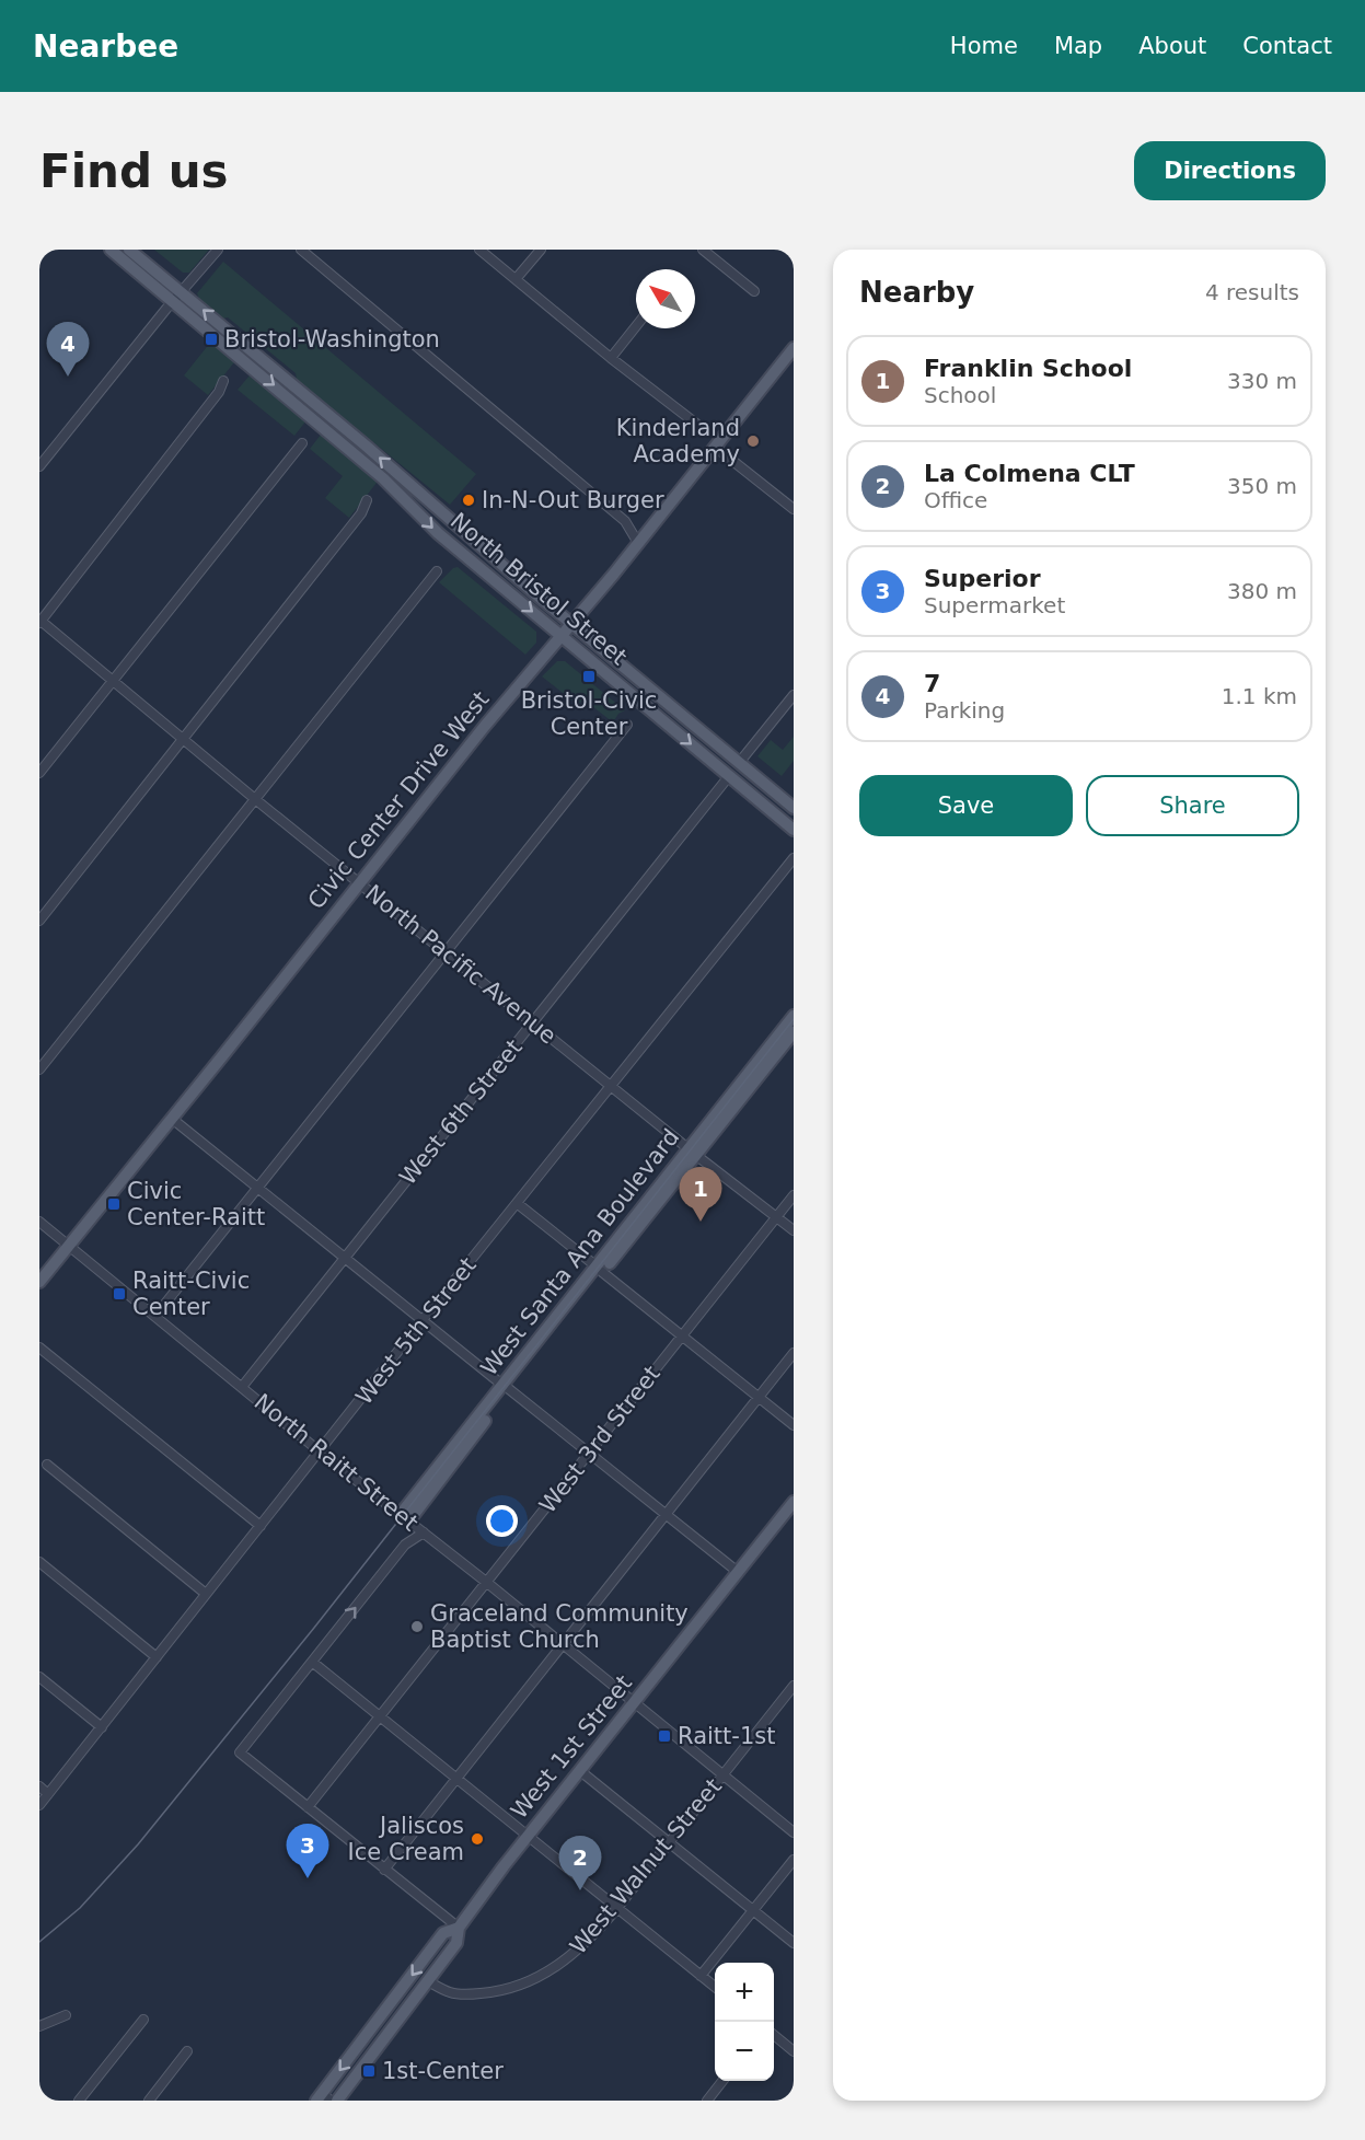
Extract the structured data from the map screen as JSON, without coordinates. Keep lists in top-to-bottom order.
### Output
{
  "streets": {
    "main road": [
      "North Bristol Street",
      "Civic Center Drive West",
      "West Santa Ana Boulevard",
      "West 1st Street"
    ],
    "street": [
      "North Pacific Avenue",
      "West 6th Street",
      "West 5th Street",
      "West 3rd Street",
      "North Raitt Street",
      "West Walnut Street"
    ]
  },
  "crossings": [
    ["North Bristol Street", "Civic Center Drive West"],
    ["North Bristol Street", "West 6th Street"],
    ["Civic Center Drive West", "North Pacific Avenue"],
    ["Civic Center Drive West", "North Raitt Street"],
    ["North Pacific Avenue", "West 6th Street"],
    ["North Pacific Avenue", "West Santa Ana Boulevard"],
    ["North Pacific Avenue", "West 5th Street"],
    ["North Pacific Avenue", "West 3rd Street"],
    ["West 6th Street", "North Raitt Street"],
    ["West Santa Ana Boulevard", "North Raitt Street"],
    ["West 5th Street", "North Raitt Street"],
    ["West 3rd Street", "North Raitt Street"],
    ["North Raitt Street", "West 1st Street"],
    ["North Raitt Street", "West Walnut Street"],
    ["West 1st Street", "West Walnut Street"]
  ],
  "places": {
    "transit": [
      "Bristol-Washington",
      "Bristol-Civic Center",
      "Civic Center-Raitt",
      "Raitt-Civic Center",
      "Raitt-1st",
      "1st-Center"
    ],
    "other": [
      "Kinderland Academy",
      "In-N-Out Burger",
      "Graceland Community Baptist Church",
      "Jaliscos Ice Cream"
    ]
  },
  "north": "top left",
  "page": {
    "header": "Nearbee",
    "nav": [
      "Home",
      "Map",
      "About",
      "Contact"
    ],
    "buttons": [
      "Directions",
      ["Save", "Share"]
    ],
    "title": "Find us",
    "heading": ["Nearby", "4 results"],
    "pins": [
      "4",
      "1",
      "3",
      "2"
    ],
    "list": [
      {
        "mark": "1",
        "name": "Franklin School",
        "note": "School",
        "value": "330 m"
      },
      {
        "mark": "2",
        "name": "La Colmena CLT",
        "note": "Office",
        "value": "350 m"
      },
      {
        "mark": "3",
        "name": "Superior",
        "note": "Supermarket",
        "value": "380 m"
      },
      {
        "mark": "4",
        "name": "7",
        "note": "Parking",
        "value": "1.1 km"
      }
    ],
    "map_buttons": ["+", "−"]
  }
}
